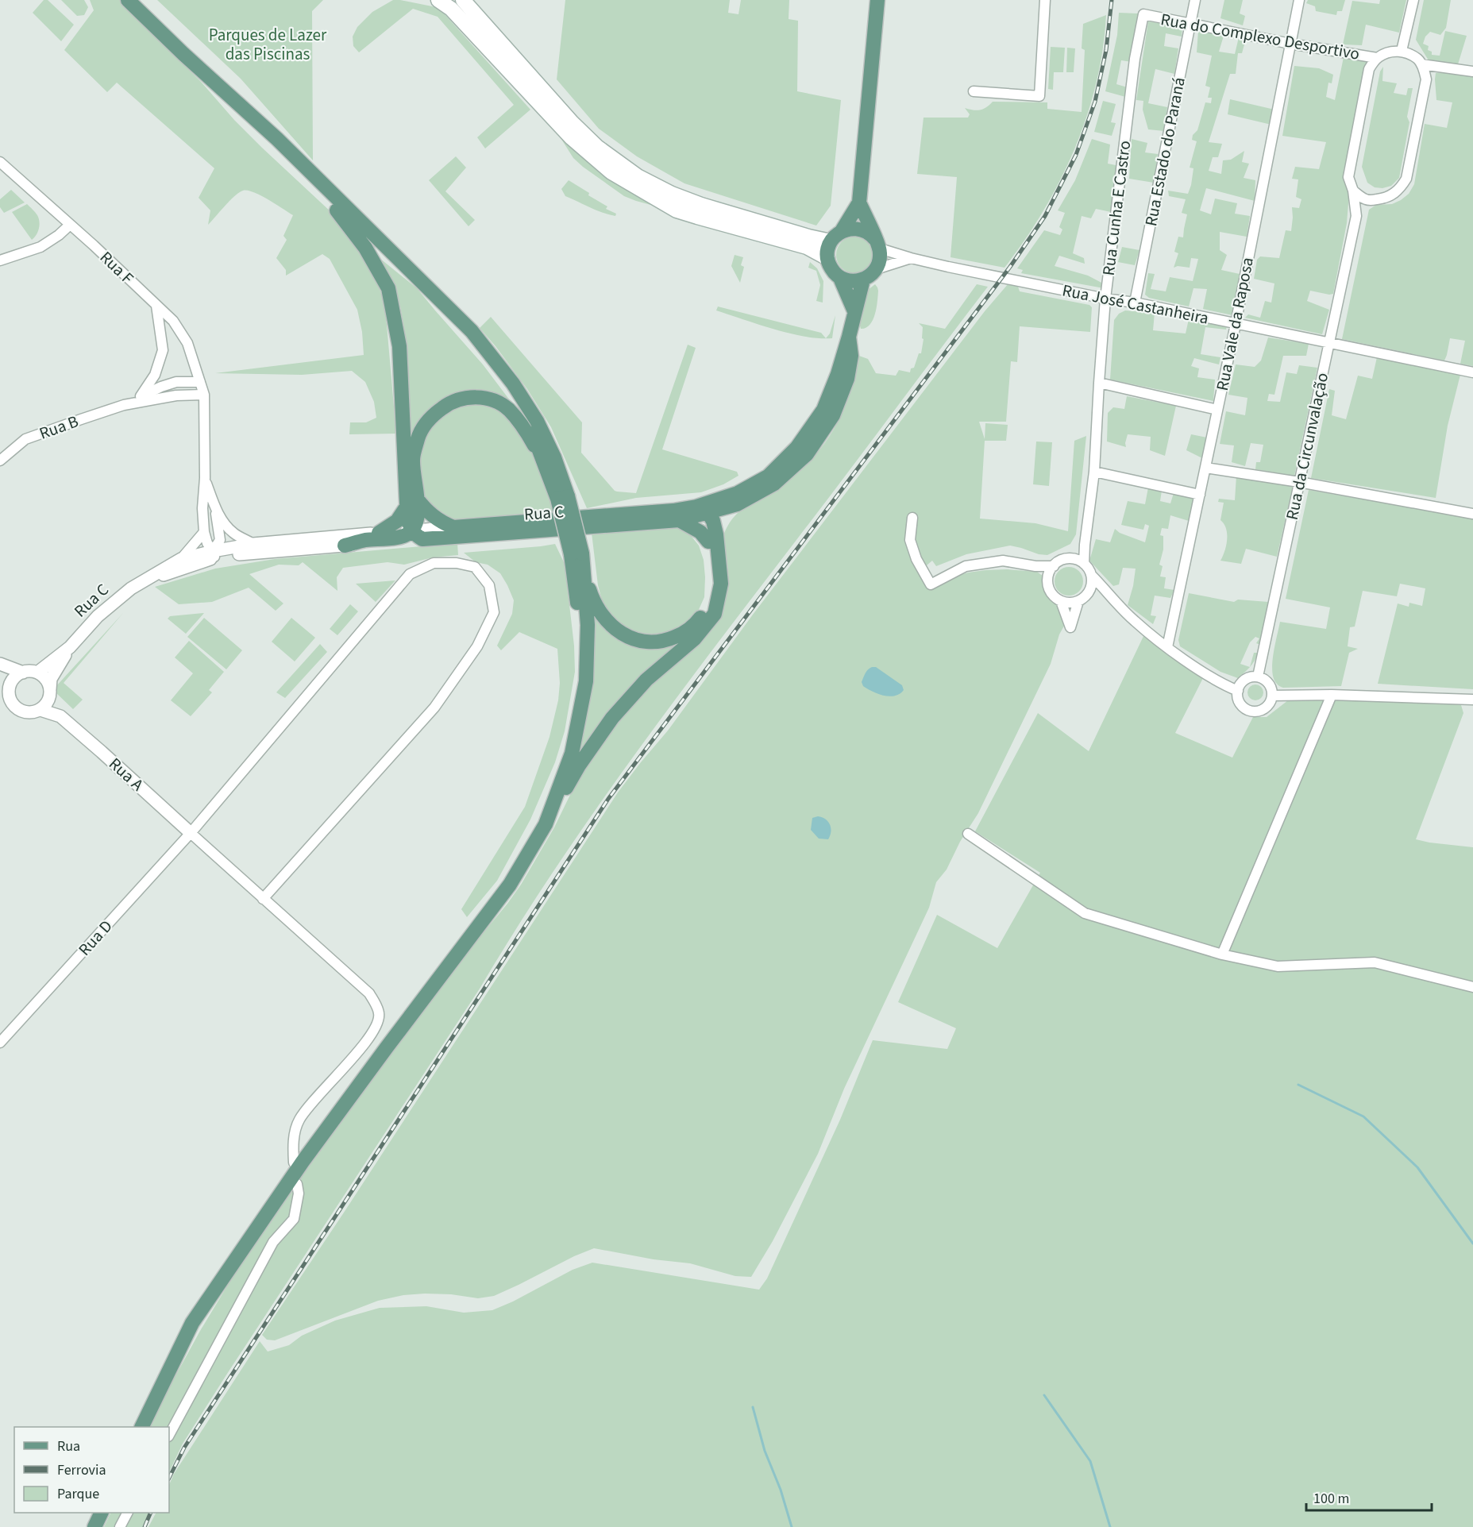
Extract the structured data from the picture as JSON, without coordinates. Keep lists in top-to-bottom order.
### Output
{
  "streets": {
    "main road": ["Rua C"],
    "street": [
      "Rua do Complexo Desportivo",
      "Rua Estado do Paraná",
      "Rua Cunha E Castro",
      "Rua F",
      "Rua José Castanheira",
      "Rua Vale da Raposa",
      "Rua B",
      "Rua da Circunvalação",
      "Rua A",
      "Rua D"
    ]
  },
  "crossings": [
    ["Rua do Complexo Desportivo", "Rua Estado do Paraná"],
    ["Rua do Complexo Desportivo", "Rua Cunha E Castro"],
    ["Rua do Complexo Desportivo", "Rua Vale da Raposa"],
    ["Rua do Complexo Desportivo", "Rua da Circunvalação"],
    ["Rua Estado do Paraná", "Rua José Castanheira"],
    ["Rua Cunha E Castro", "Rua José Castanheira"],
    ["Rua F", "Rua B"],
    ["Rua José Castanheira", "Rua Vale da Raposa"],
    ["Rua José Castanheira", "Rua da Circunvalação"],
    ["Rua José Castanheira", "Rua C"],
    ["Rua C", "Rua A"],
    ["Rua A", "Rua D"]
  ],
  "parks": ["Parques de Lazer das Piscinas"],
  "legend": ["Rua", "Ferrovia", "Parque"],
  "scale_bar": "100 m"
}
